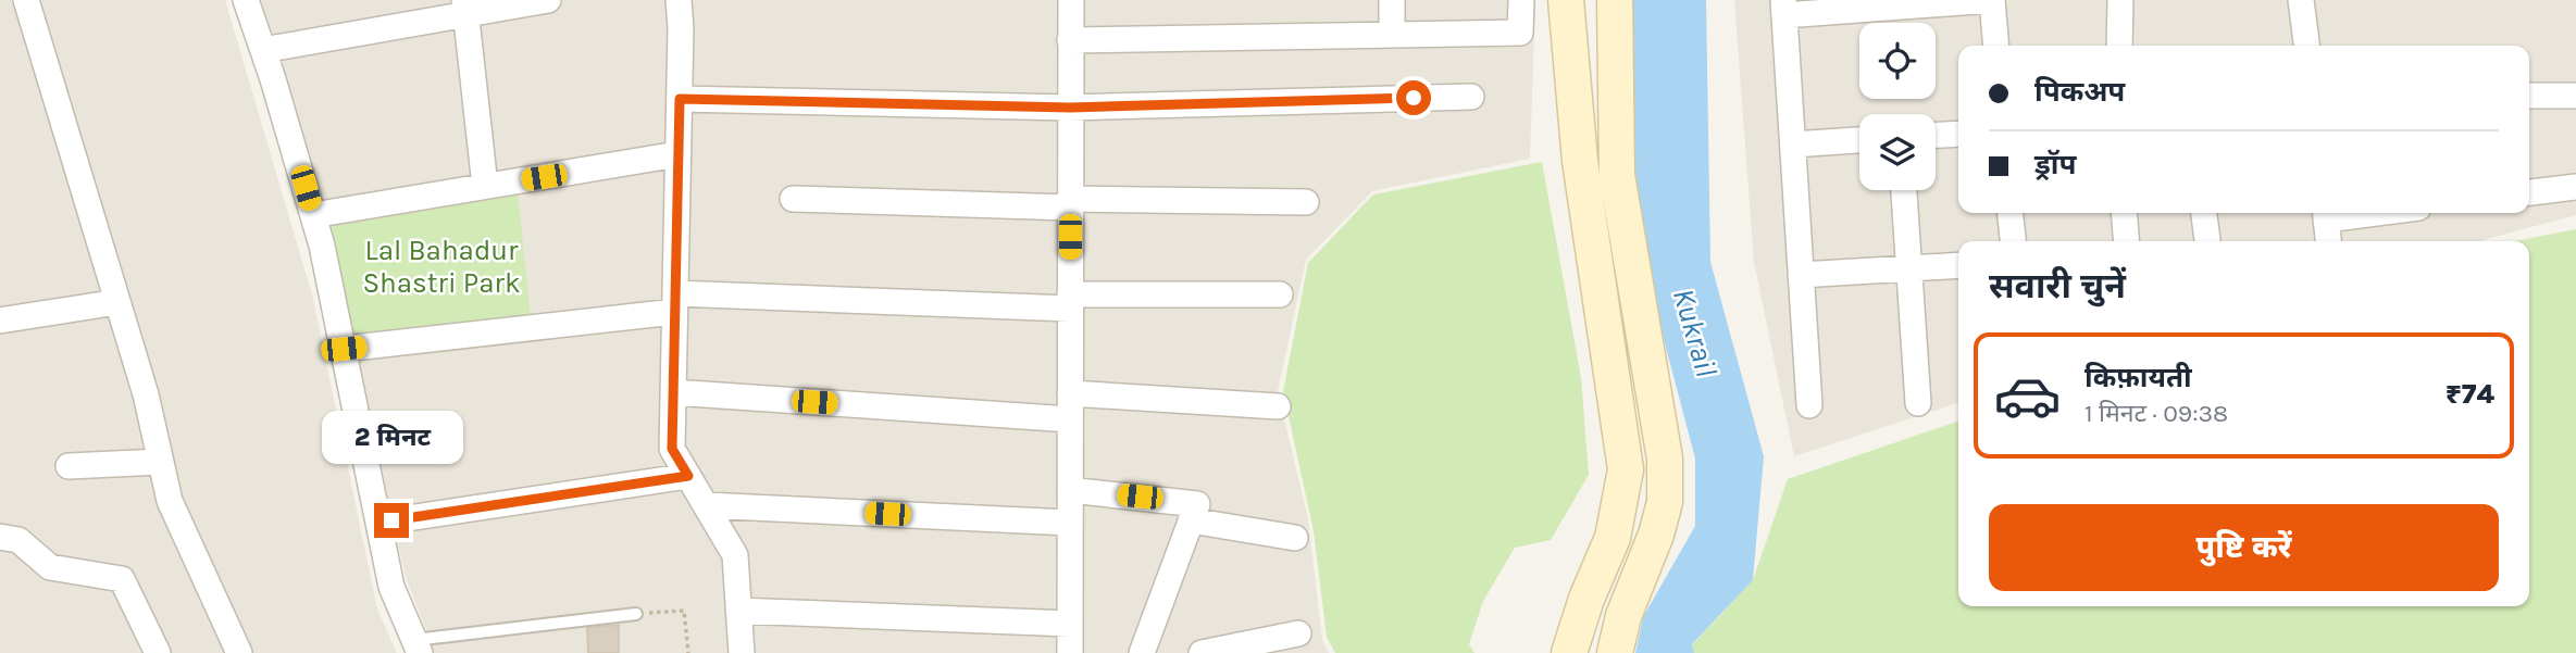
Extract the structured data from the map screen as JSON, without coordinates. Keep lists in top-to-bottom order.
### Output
{
  "water": ["Kukrail"],
  "parks": ["Lal Bahadur Shastri Park"],
  "page": {
    "banner": ["पिकअप", "ड्रॉप"],
    "heading": "सवारी चुनें",
    "list": [
      {
        "name": "किफ़ायती",
        "note": "1 मिनट · 09:38",
        "value": "₹74"
      }
    ],
    "bubble": "2 मिनट",
    "buttons": "पुष्टि करें"
  }
}
